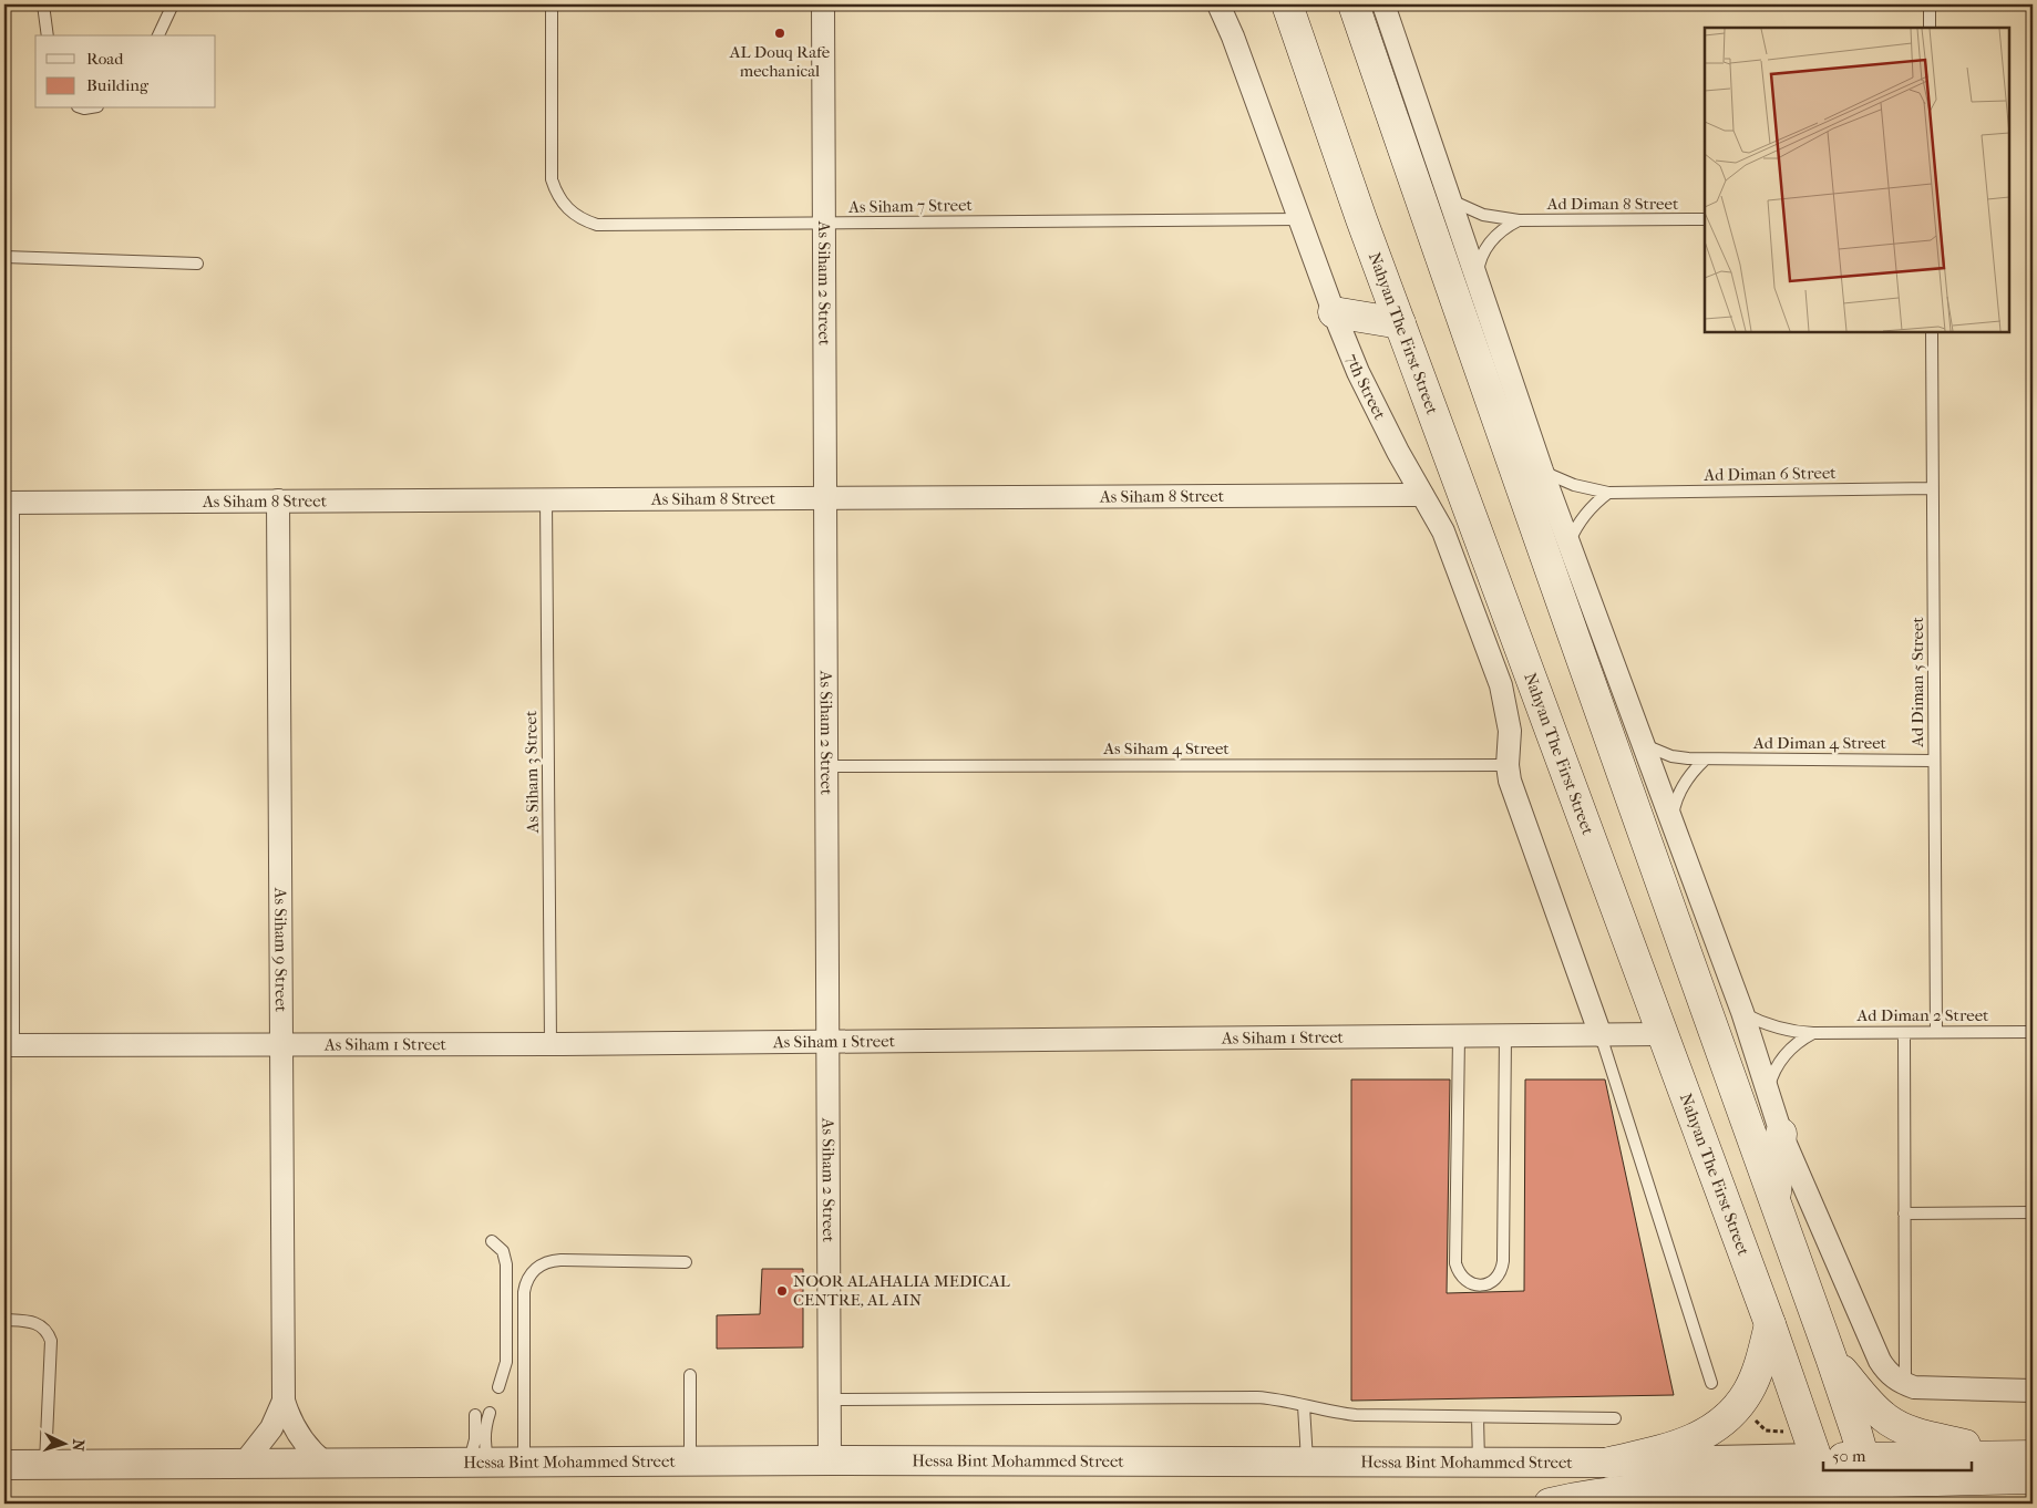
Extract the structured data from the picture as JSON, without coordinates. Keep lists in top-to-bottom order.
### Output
{
  "streets": {
    "main road": ["Nahyan The First Street"],
    "street": [
      "As Siham 2 Street",
      "7th Street",
      "As Siham 8 Street",
      "As Siham 9 Street",
      "As Siham 1 Street",
      "Hessa Bint Mohammed Street"
    ],
    "lane": [
      "Ad Diman 8 Street",
      "As Siham 7 Street",
      "Ad Diman 6 Street",
      "Ad Diman 5 Street",
      "Ad Diman 4 Street",
      "As Siham 4 Street",
      "As Siham 3 Street",
      "Ad Diman 2 Street"
    ]
  },
  "crossings": [
    ["As Siham 7 Street", "As Siham 2 Street"],
    ["As Siham 7 Street", "7th Street"],
    ["As Siham 2 Street", "As Siham 8 Street"],
    ["As Siham 2 Street", "As Siham 4 Street"],
    ["As Siham 2 Street", "As Siham 1 Street"],
    ["As Siham 2 Street", "Hessa Bint Mohammed Street"],
    ["Nahyan The First Street", "As Siham 1 Street"],
    ["Nahyan The First Street", "Hessa Bint Mohammed Street"],
    ["7th Street", "As Siham 8 Street"],
    ["7th Street", "As Siham 4 Street"],
    ["7th Street", "As Siham 1 Street"],
    ["Ad Diman 6 Street", "Ad Diman 5 Street"],
    ["As Siham 8 Street", "As Siham 3 Street"],
    ["As Siham 8 Street", "As Siham 9 Street"],
    ["Ad Diman 5 Street", "Ad Diman 4 Street"],
    ["Ad Diman 5 Street", "Ad Diman 2 Street"],
    ["As Siham 3 Street", "As Siham 1 Street"],
    ["As Siham 9 Street", "As Siham 1 Street"],
    ["As Siham 9 Street", "Hessa Bint Mohammed Street"]
  ],
  "places": ["AL Douq Rafe mechanical", "NOOR ALAHALIA MEDICAL CENTRE, AL AIN"],
  "legend": ["Road", "Building"],
  "scale_bar": "50 m",
  "north": "right"
}
